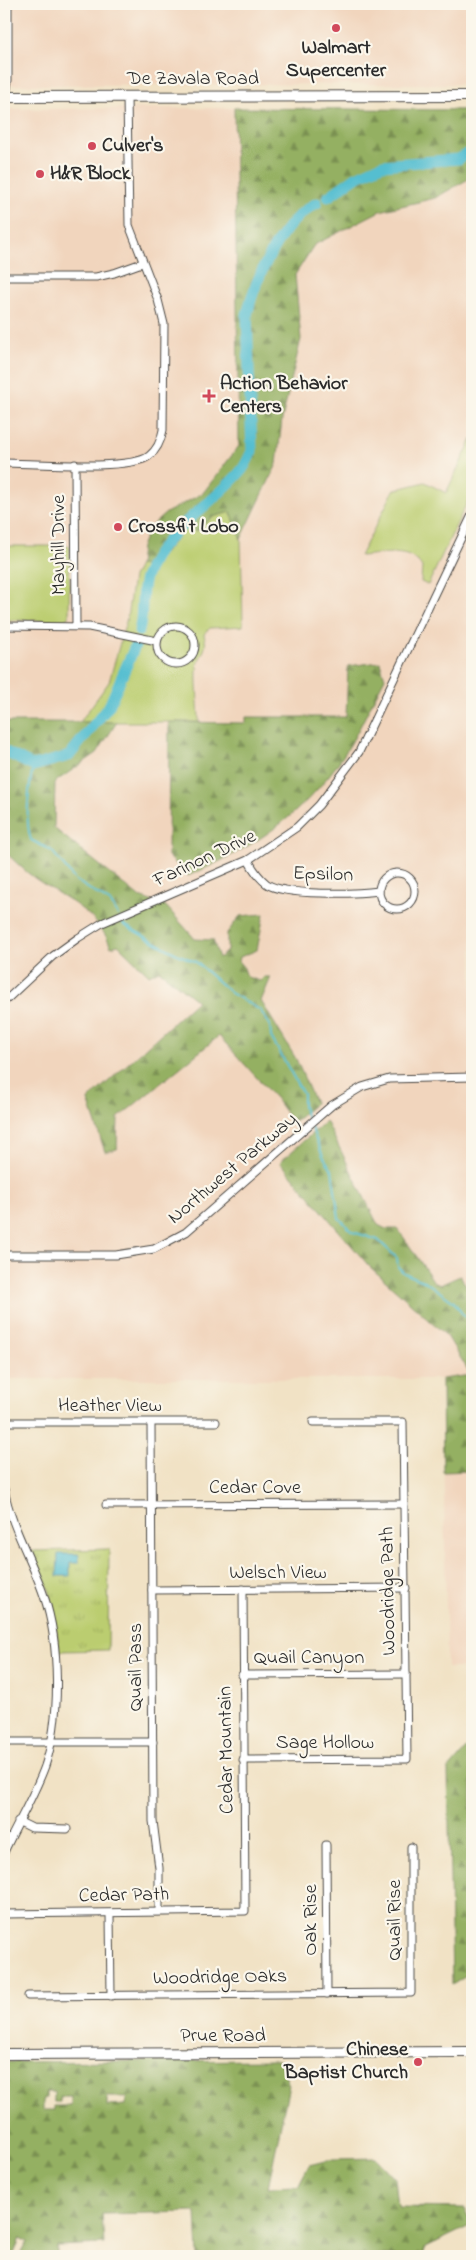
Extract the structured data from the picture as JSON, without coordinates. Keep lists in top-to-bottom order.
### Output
{
  "streets": {
    "main road": ["De Zavala Road", "Prue Road"],
    "street": [
      "Mayhill Drive",
      "Farinon Drive",
      "Epsilon",
      "Northwest Parkway",
      "Heather View",
      "Cedar Cove",
      "Welsch View",
      "Woodridge Path",
      "Quail Canyon",
      "Quail Pass",
      "Sage Hollow",
      "Cedar Mountain",
      "Cedar Path",
      "Oak Rise",
      "Quail Rise",
      "Woodridge Oaks"
    ]
  },
  "crossings": [
    ["Farinon Drive", "Epsilon"],
    ["Heather View", "Quail Pass"],
    ["Cedar Cove", "Woodridge Path"],
    ["Cedar Cove", "Quail Pass"],
    ["Welsch View", "Woodridge Path"],
    ["Welsch View", "Quail Pass"],
    ["Welsch View", "Cedar Mountain"],
    ["Woodridge Path", "Quail Canyon"],
    ["Woodridge Path", "Sage Hollow"],
    ["Quail Canyon", "Cedar Mountain"],
    ["Quail Pass", "Cedar Path"],
    ["Sage Hollow", "Cedar Mountain"],
    ["Cedar Mountain", "Cedar Path"],
    ["Oak Rise", "Woodridge Oaks"],
    ["Quail Rise", "Woodridge Oaks"]
  ],
  "places": {
    "other": [
      "Walmart Supercenter",
      "Culver's",
      "H&R Block",
      "Crossfit Lobo",
      "Chinese Baptist Church"
    ],
    "health": ["Action Behavior Centers"]
  }
}
